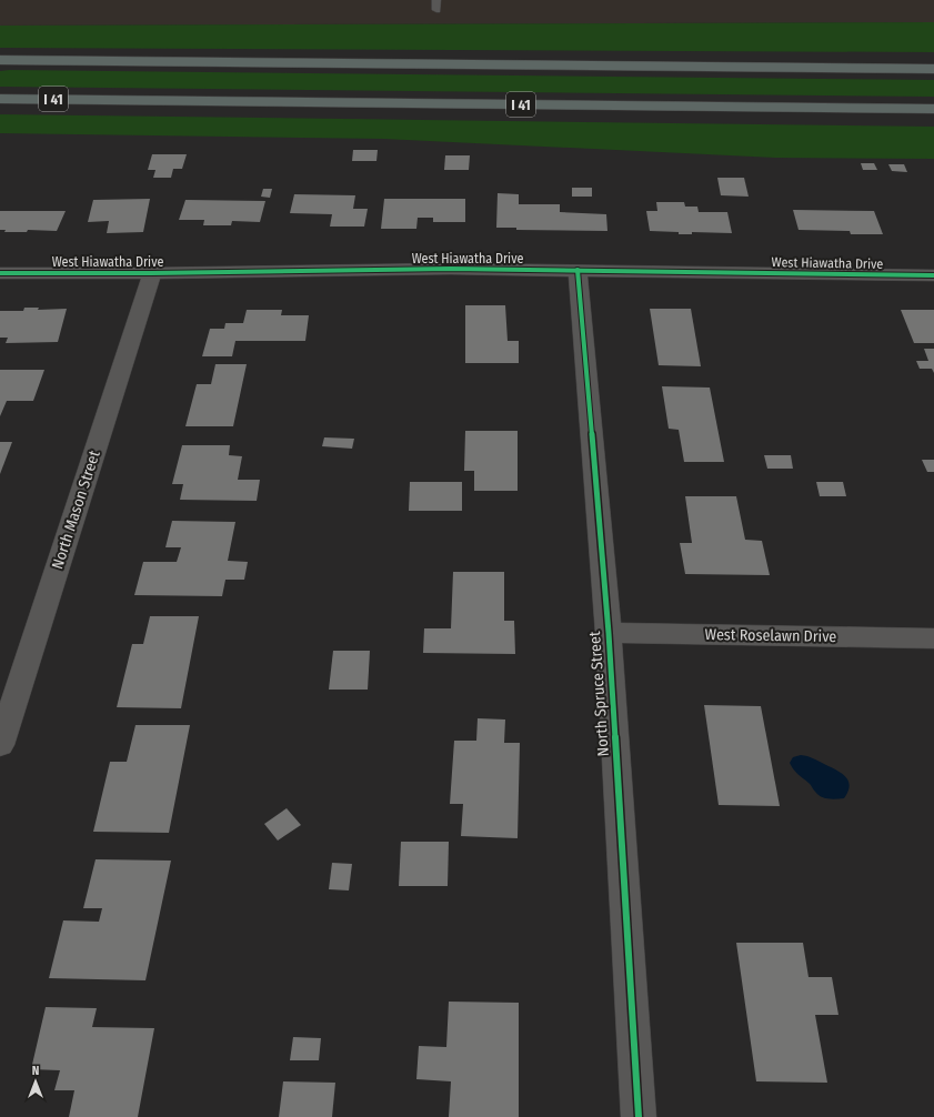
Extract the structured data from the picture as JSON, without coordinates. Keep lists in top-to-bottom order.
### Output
{
  "streets": {
    "highway": ["I 41"],
    "street": [
      "West Hiawatha Drive",
      "North Mason Street",
      "West Roselawn Drive",
      "North Spruce Street"
    ]
  },
  "crossings": [
    ["West Hiawatha Drive", "North Mason Street"],
    ["West Hiawatha Drive", "North Spruce Street"],
    ["West Roselawn Drive", "North Spruce Street"]
  ],
  "north": "top"
}
